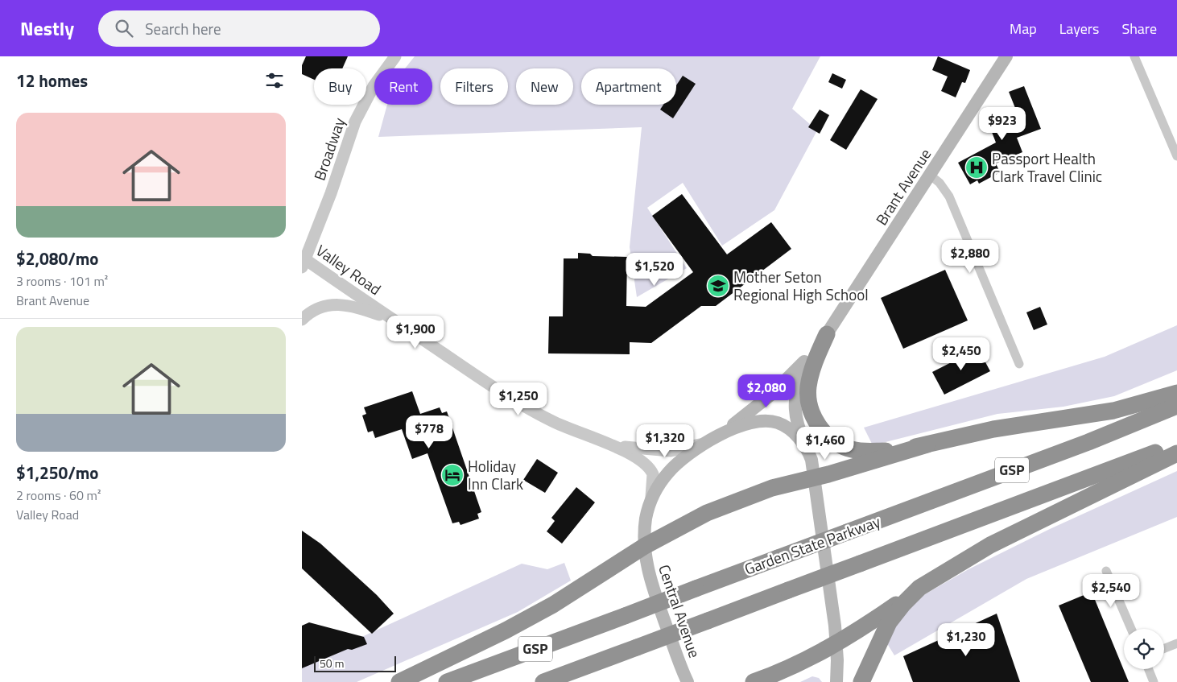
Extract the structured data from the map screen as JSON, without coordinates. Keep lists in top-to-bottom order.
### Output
{
  "streets": {
    "highway": ["GSP", "Garden State Parkway"],
    "main road": ["Brant Avenue", "Central Avenue"],
    "street": ["Broadway", "Valley Road"]
  },
  "crossings": [
    ["Broadway", "Valley Road"],
    ["Brant Avenue", "Valley Road"],
    ["Brant Avenue", "Central Avenue"],
    ["Valley Road", "Central Avenue"]
  ],
  "places": {
    "hospital": ["Passport Health Clark Travel Clinic"],
    "school or university": ["Mother Seton Regional High School"],
    "hotel": ["Holiday Inn Clark"]
  },
  "scale_bar": "50 m",
  "page": {
    "header": "Nestly",
    "search": "Search here",
    "nav": ["Map", "Layers", "Share"],
    "heading": "12 homes",
    "chip": [
      "Buy",
      "Rent",
      "Filters",
      "New",
      "Apartment"
    ],
    "list": [
      {
        "name": "$2,080/mo",
        "note": "3 rooms · 101 m² · Brant Avenue"
      },
      {
        "name": "$1,250/mo",
        "note": "2 rooms · 60 m² · Valley Road"
      }
    ],
    "price": [
      "$923",
      "$2,880",
      "$1,520",
      "$1,900",
      "$2,450",
      "$2,080",
      "$1,250",
      "$778",
      "$1,320",
      "$1,460",
      "$2,540",
      "$1,230"
    ],
    "scale": "50 m"
  }
}
